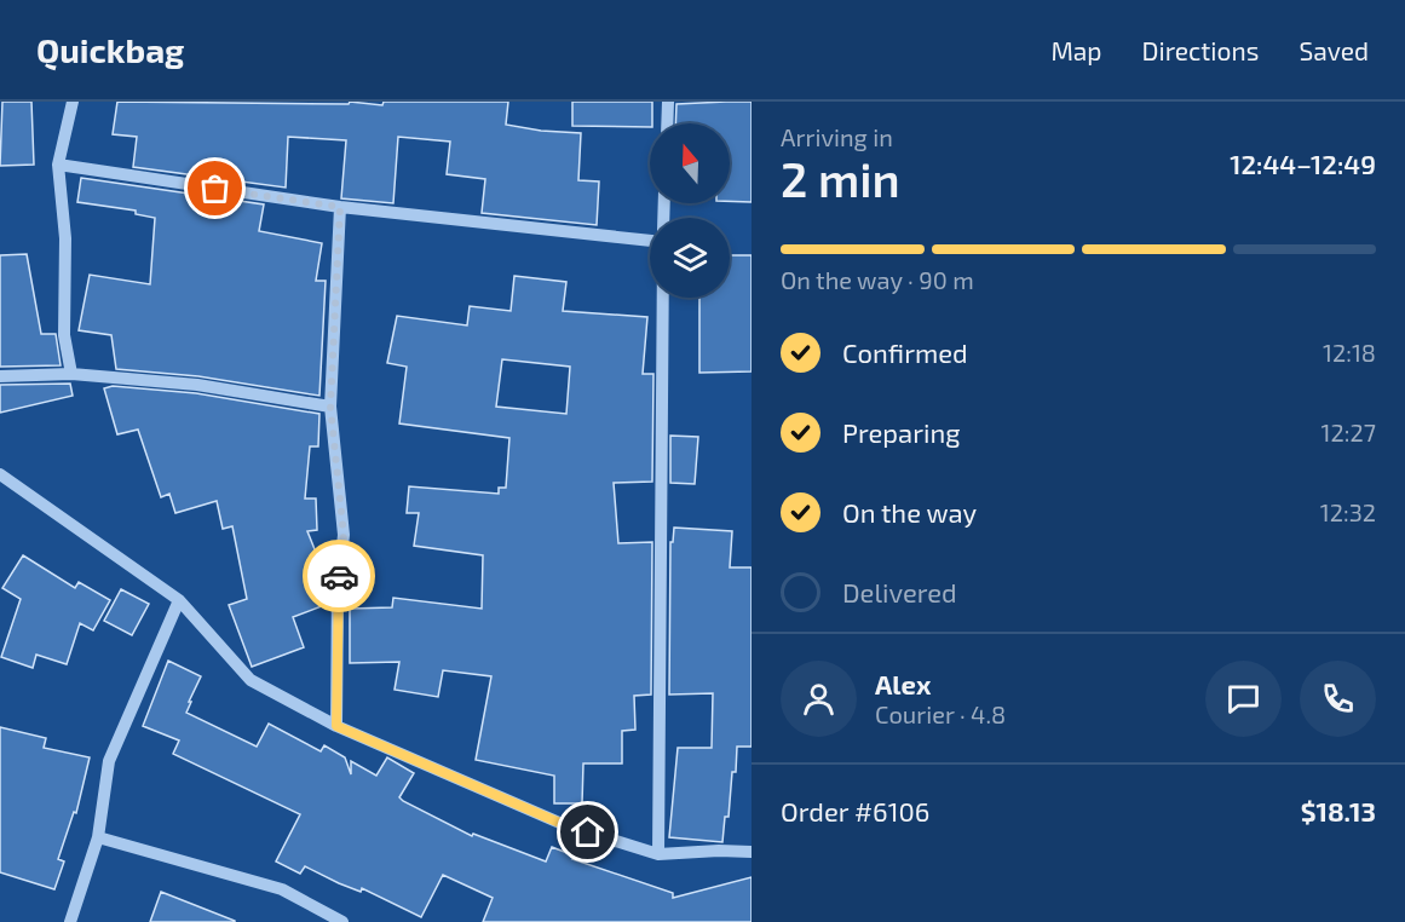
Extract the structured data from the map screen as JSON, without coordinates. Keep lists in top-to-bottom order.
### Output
{
  "north": "top",
  "page": {
    "header": "Quickbag",
    "nav": ["Map", "Directions", "Saved"],
    "heading": ["2 min", "Arriving in", "12:44–12:49"],
    "panel": [
      "Alex",
      "Courier · 4.8",
      "Order #6106",
      "$18.13"
    ],
    "bar": "On the way · 90 m",
    "list": [
      ["Confirmed", "12:18"],
      ["Preparing", "12:27"],
      ["On the way", "12:32"],
      "Delivered"
    ]
  }
}
